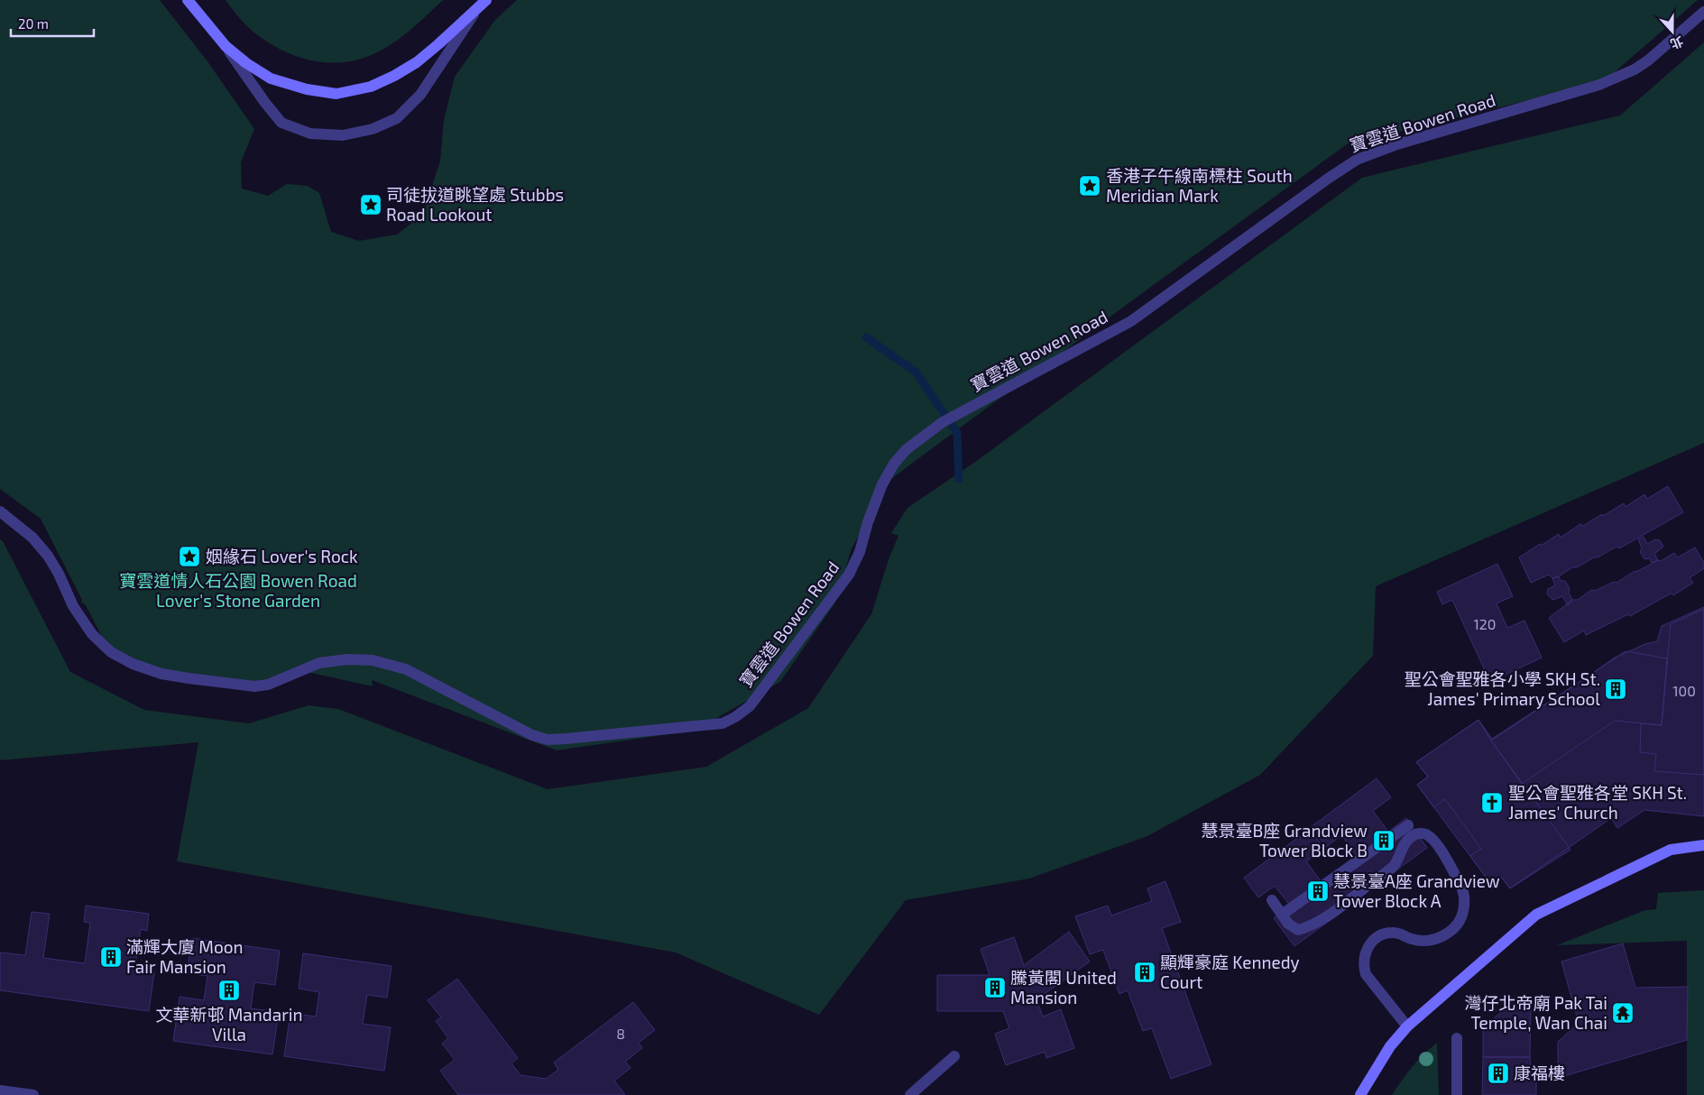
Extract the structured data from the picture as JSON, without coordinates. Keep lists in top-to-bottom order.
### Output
{
  "streets": {
    "street": ["寶雲道 Bowen Road"]
  },
  "parks": ["寶雲道情人石公園 Bowen Road Lover's Stone Garden"],
  "places": {
    "place": ["香港子午線南標柱 South Meridian Mark", "司徒拔道眺望處 Stubbs Road Lookout", "姻緣石 Lover's Rock"],
    "building": [
      "聖公會聖雅各小學 SKH St. James' Primary School",
      "慧景臺B座 Grandview Tower Block B",
      "慧景臺A座 Grandview Tower Block A",
      "滿輝大廈 Moon Fair Mansion",
      "顯輝豪庭 Kennedy Court",
      "騰黃閣 United Mansion",
      "文華新邨 Mandarin Villa",
      "康福樓"
    ],
    "church": ["聖公會聖雅各堂 SKH St. James' Church"],
    "temple": ["灣仔北帝廟 Pak Tai Temple, Wan Chai"]
  },
  "house_numbers": ["120", "100", "8"],
  "scale_bar": "20 m",
  "north": "bottom"
}
